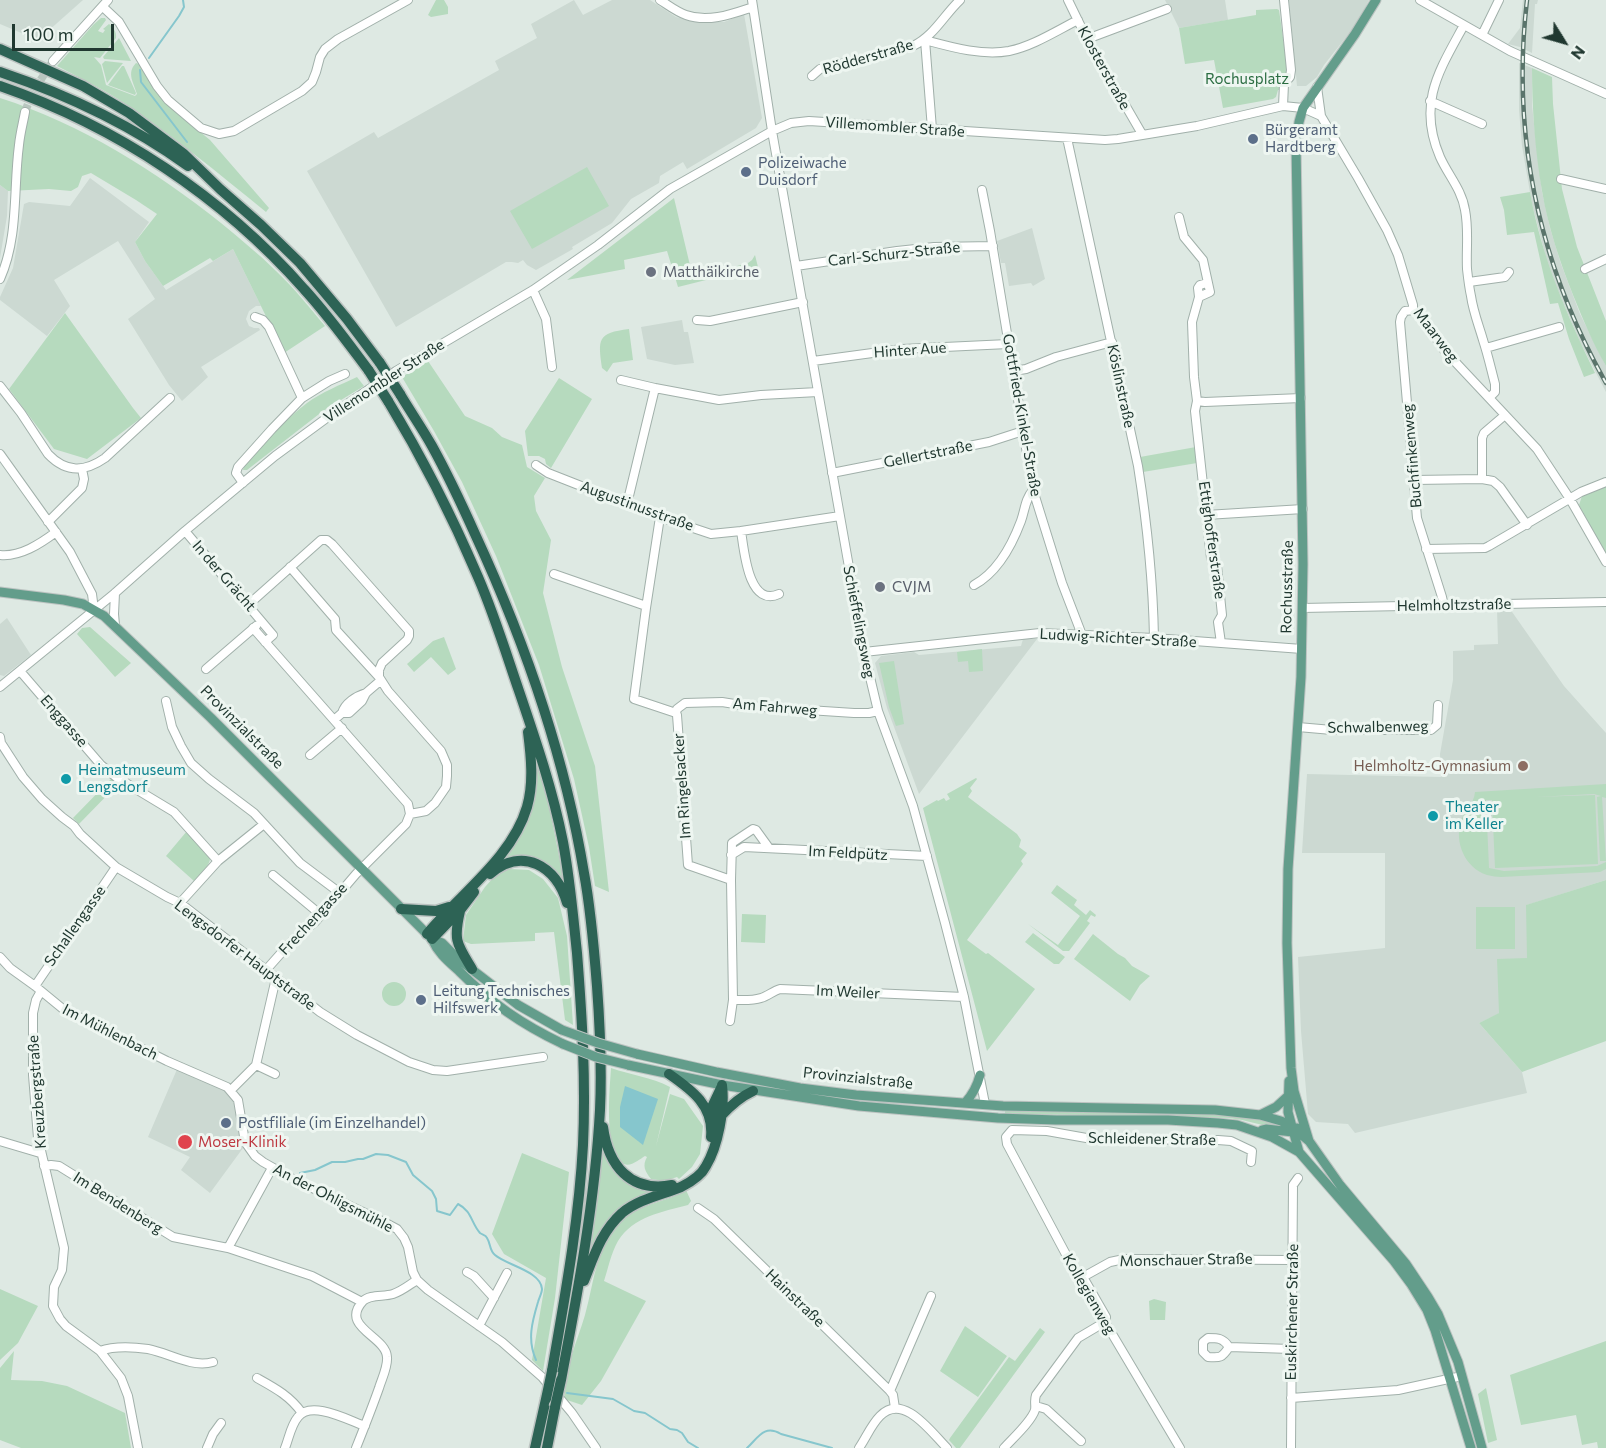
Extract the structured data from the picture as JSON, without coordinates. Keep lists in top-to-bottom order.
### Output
{
  "streets": {
    "main road": ["Rochusstraße", "Provinzialstraße"],
    "street": [
      "Rödderstraße",
      "Klosterstraße",
      "Villemombler Straße",
      "Carl-Schurz-Straße",
      "Maarweg",
      "Hinter Aue",
      "Köslinstraße",
      "Gottfried-Kinkel-Straße",
      "Gellertstraße",
      "Buchfinkenweg",
      "Augustinusstraße",
      "Ettighofferstraße",
      "In der Grächt",
      "Helmholtzstraße",
      "Schieffelingsweg",
      "Ludwig-Richter-Straße",
      "Am Fahrweg",
      "Enggasse",
      "Schwalbenweg",
      "Im Ringelsacker",
      "Im Feldpütz",
      "Frechengasse",
      "Schallengasse",
      "Lengsdorfer Hauptstraße",
      "Im Weiler",
      "Im Mühlenbach",
      "Kreuzbergstraße",
      "Schleidener Straße",
      "An der Ohligsmühle",
      "Im Bendenberg",
      "Monschauer Straße",
      "Kollegienweg",
      "Hainstraße",
      "Euskirchener Straße"
    ]
  },
  "crossings": [
    ["Klosterstraße", "Villemombler Straße"],
    ["Villemombler Straße", "Köslinstraße"],
    ["Villemombler Straße", "In der Grächt"],
    ["Villemombler Straße", "Rochusstraße"],
    ["Villemombler Straße", "Schieffelingsweg"],
    ["Villemombler Straße", "Enggasse"],
    ["Villemombler Straße", "Provinzialstraße"],
    ["Carl-Schurz-Straße", "Gottfried-Kinkel-Straße"],
    ["Carl-Schurz-Straße", "Schieffelingsweg"],
    ["Maarweg", "Buchfinkenweg"],
    ["Hinter Aue", "Gottfried-Kinkel-Straße"],
    ["Hinter Aue", "Schieffelingsweg"],
    ["Köslinstraße", "Ludwig-Richter-Straße"],
    ["Gottfried-Kinkel-Straße", "Gellertstraße"],
    ["Gottfried-Kinkel-Straße", "Ludwig-Richter-Straße"],
    ["Gellertstraße", "Schieffelingsweg"],
    ["Buchfinkenweg", "Helmholtzstraße"],
    ["Augustinusstraße", "Schieffelingsweg"],
    ["Augustinusstraße", "Im Ringelsacker"],
    ["Ettighofferstraße", "Ludwig-Richter-Straße"],
    ["Rochusstraße", "Helmholtzstraße"],
    ["Rochusstraße", "Ludwig-Richter-Straße"],
    ["Rochusstraße", "Provinzialstraße"],
    ["Rochusstraße", "Schwalbenweg"],
    ["Schieffelingsweg", "Ludwig-Richter-Straße"],
    ["Schieffelingsweg", "Am Fahrweg"],
    ["Schieffelingsweg", "Provinzialstraße"],
    ["Schieffelingsweg", "Im Feldpütz"],
    ["Schieffelingsweg", "Im Weiler"],
    ["Am Fahrweg", "Im Ringelsacker"],
    ["Provinzialstraße", "Frechengasse"],
    ["Frechengasse", "Lengsdorfer Hauptstraße"],
    ["Schallengasse", "Lengsdorfer Hauptstraße"],
    ["Schallengasse", "Im Mühlenbach"],
    ["Schallengasse", "Kreuzbergstraße"],
    ["Im Mühlenbach", "Kreuzbergstraße"],
    ["Im Mühlenbach", "An der Ohligsmühle"],
    ["Kreuzbergstraße", "Im Bendenberg"],
    ["Schleidener Straße", "Kollegienweg"],
    ["Monschauer Straße", "Kollegienweg"],
    ["Monschauer Straße", "Euskirchener Straße"]
  ],
  "parks": ["Rochusplatz"],
  "places": [
    "Bürgeramt Hardtberg",
    "Polizeiwache Duisdorf",
    "Matthäikirche",
    "CVJM",
    "Helmholtz-Gymnasium",
    "Heimatmuseum Lengsdorf",
    "Theater im Keller",
    "Leitung Technisches Hilfswerk",
    "Postfiliale (im Einzelhandel)",
    "Moser-Klinik"
  ],
  "scale_bar": "100 m",
  "north": "bottom right"
}
